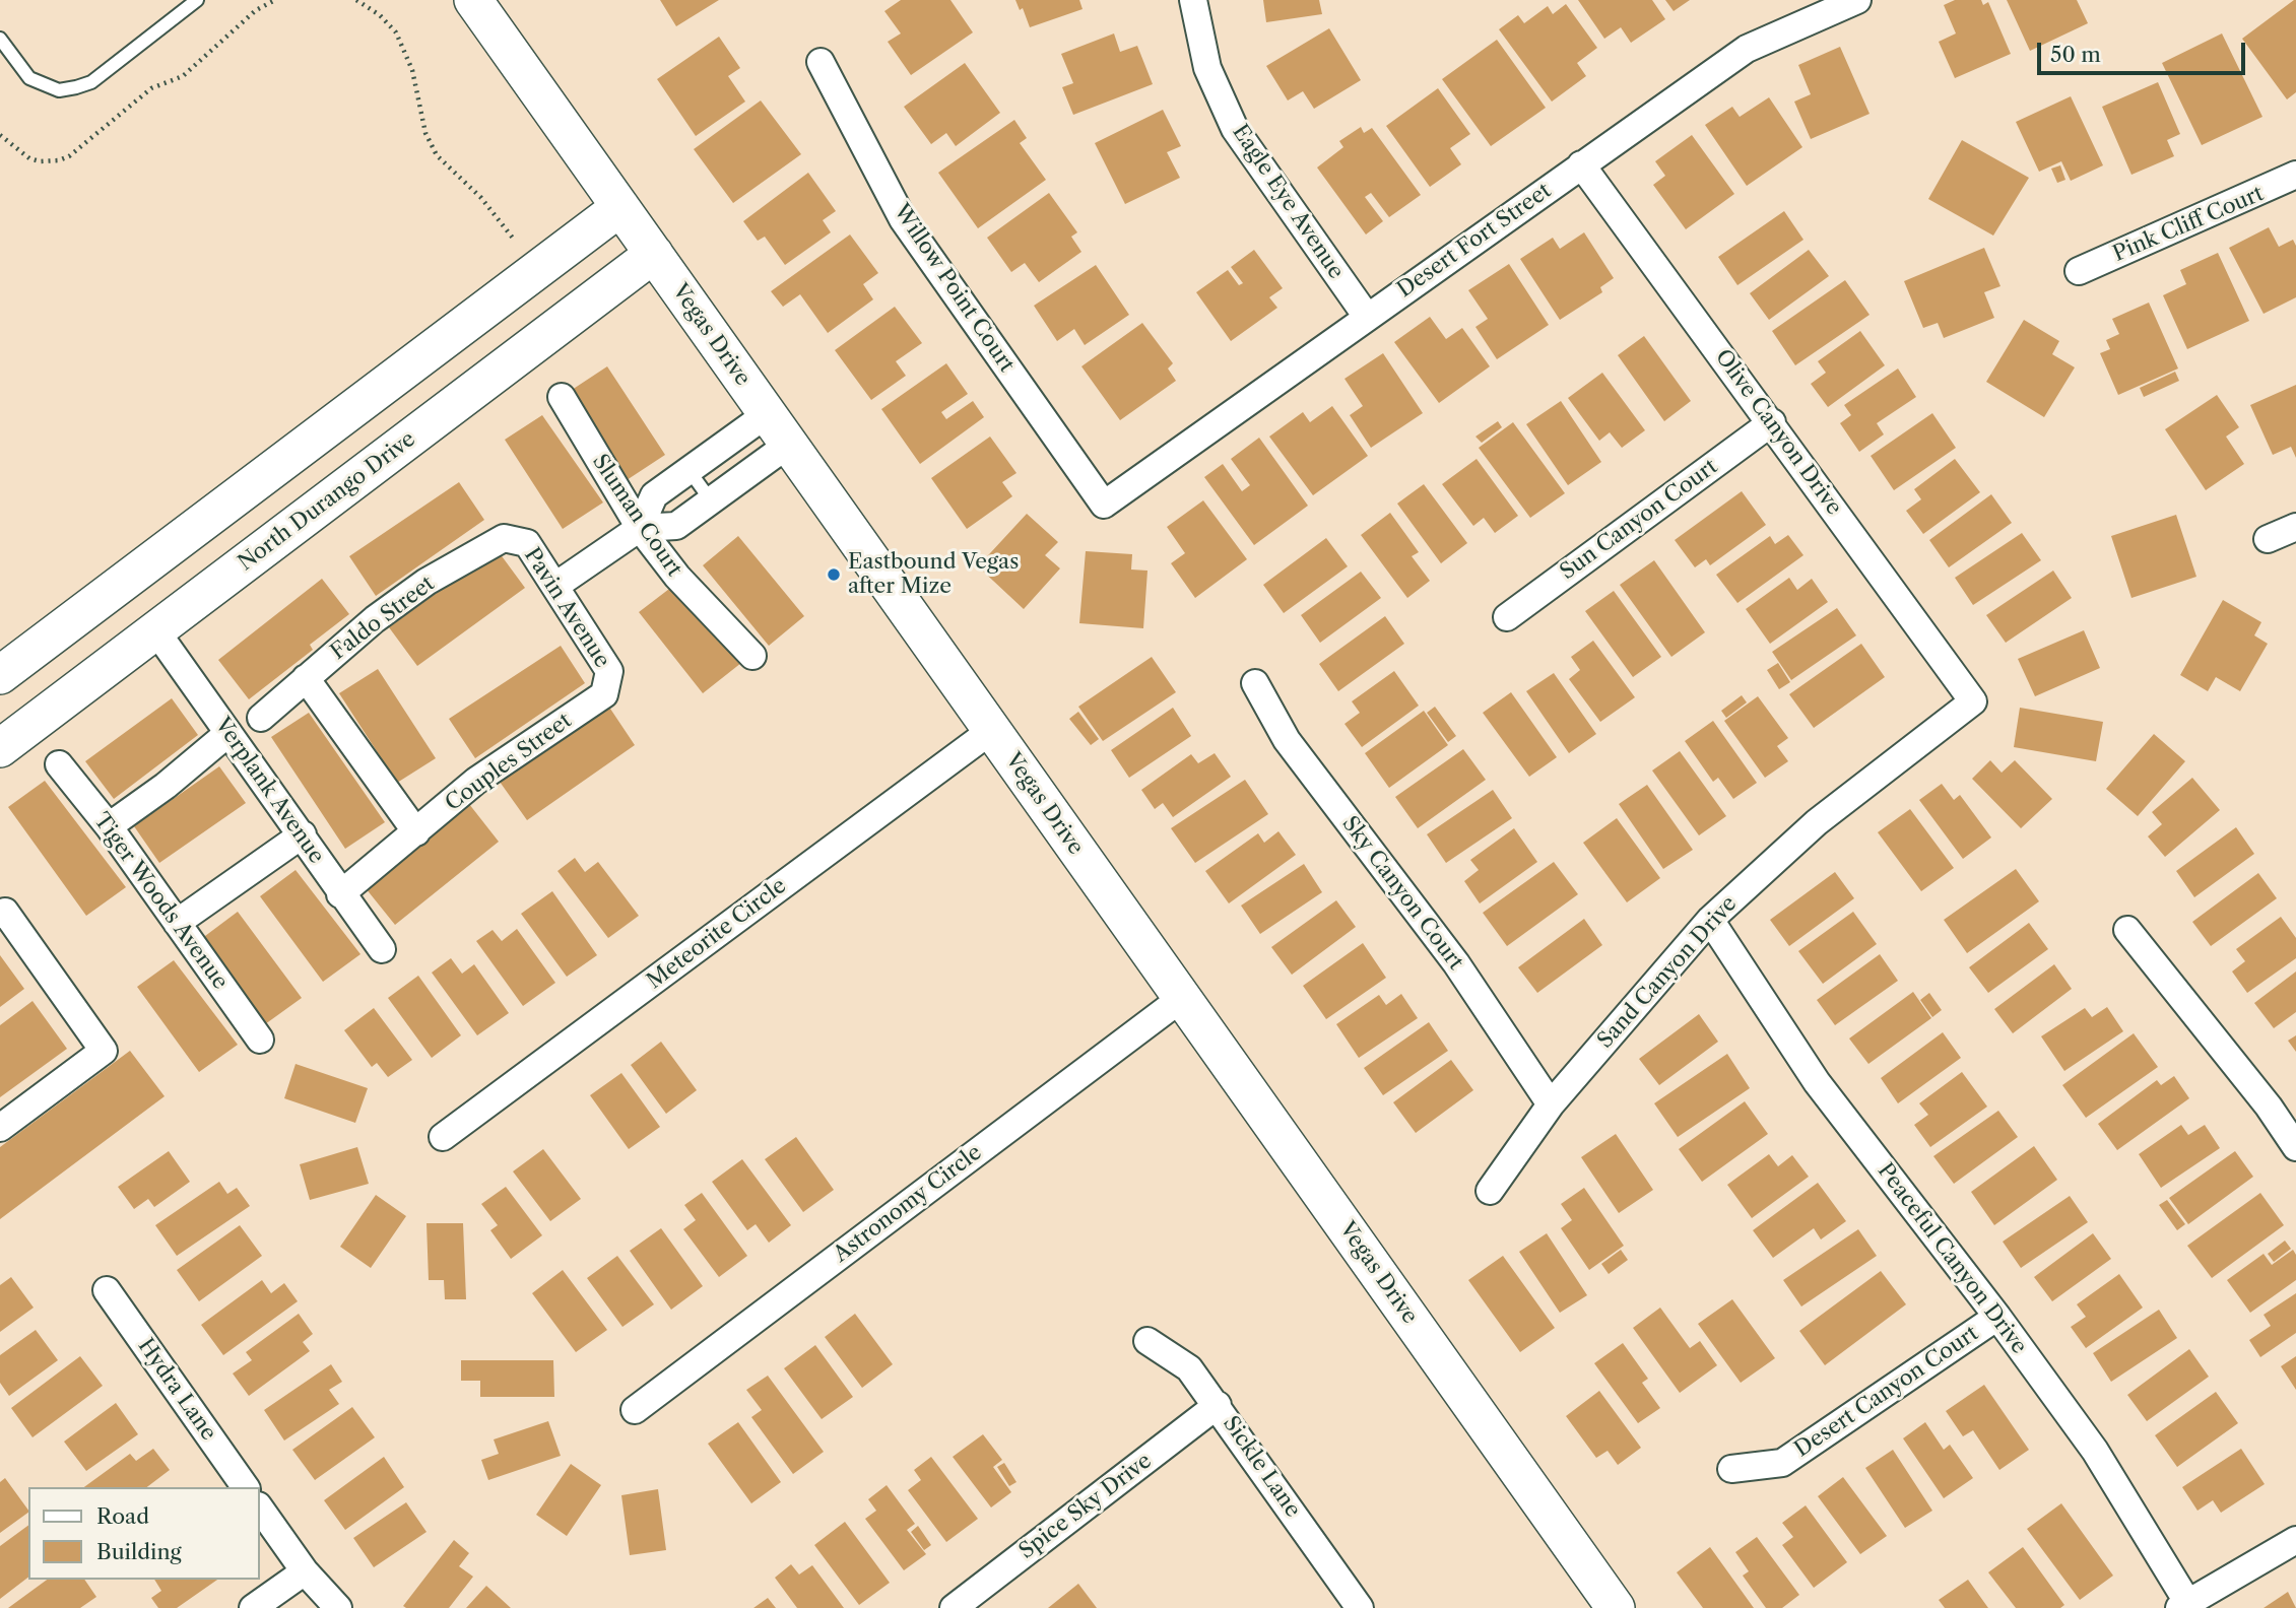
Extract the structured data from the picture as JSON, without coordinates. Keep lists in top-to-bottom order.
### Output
{
  "streets": {
    "main road": ["Vegas Drive", "North Durango Drive"],
    "street": [
      "Eagle Eye Avenue",
      "Pink Cliff Court",
      "Desert Fort Street",
      "Willow Point Court",
      "Olive Canyon Drive",
      "Sluman Court",
      "Sun Canyon Court",
      "Pavin Avenue",
      "Faldo Street",
      "Couples Street",
      "Verplank Avenue",
      "Sky Canyon Court",
      "Tiger Woods Avenue",
      "Meteorite Circle",
      "Sand Canyon Drive",
      "Astronomy Circle",
      "Peaceful Canyon Drive",
      "Hydra Lane",
      "Desert Canyon Court",
      "Sickle Lane",
      "Spice Sky Drive"
    ]
  },
  "crossings": [
    ["Eagle Eye Avenue", "Desert Fort Street"],
    ["Desert Fort Street", "Willow Point Court"],
    ["Desert Fort Street", "Olive Canyon Drive"],
    ["Vegas Drive", "North Durango Drive"],
    ["Vegas Drive", "Meteorite Circle"],
    ["Vegas Drive", "Astronomy Circle"],
    ["Olive Canyon Drive", "Sun Canyon Court"],
    ["Olive Canyon Drive", "Sand Canyon Drive"],
    ["North Durango Drive", "Verplank Avenue"],
    ["Pavin Avenue", "Faldo Street"],
    ["Pavin Avenue", "Couples Street"],
    ["Couples Street", "Verplank Avenue"],
    ["Sky Canyon Court", "Sand Canyon Drive"],
    ["Sand Canyon Drive", "Peaceful Canyon Drive"],
    ["Peaceful Canyon Drive", "Desert Canyon Court"],
    ["Sickle Lane", "Spice Sky Drive"]
  ],
  "places": ["Eastbound Vegas after Mize"],
  "legend": ["Road", "Building"],
  "scale_bar": "50 m"
}
